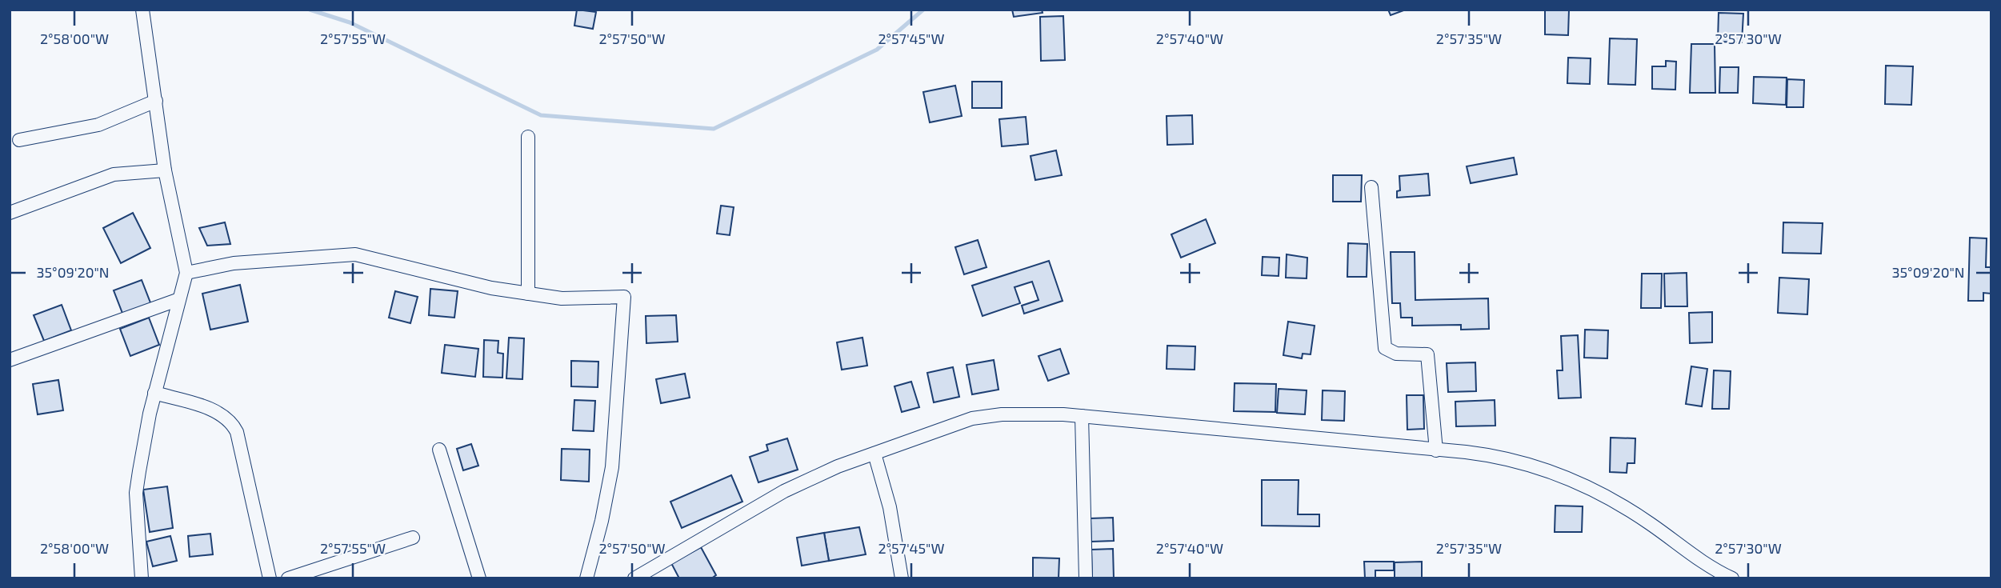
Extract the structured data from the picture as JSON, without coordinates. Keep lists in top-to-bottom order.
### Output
{
  "coordinates": [
    "2°58'00\"W",
    "2°57'55\"W",
    "2°57'50\"W",
    "2°57'45\"W",
    "2°57'40\"W",
    "2°57'35\"W",
    "2°57'30\"W",
    "35°09'20\"N"
  ]
}
